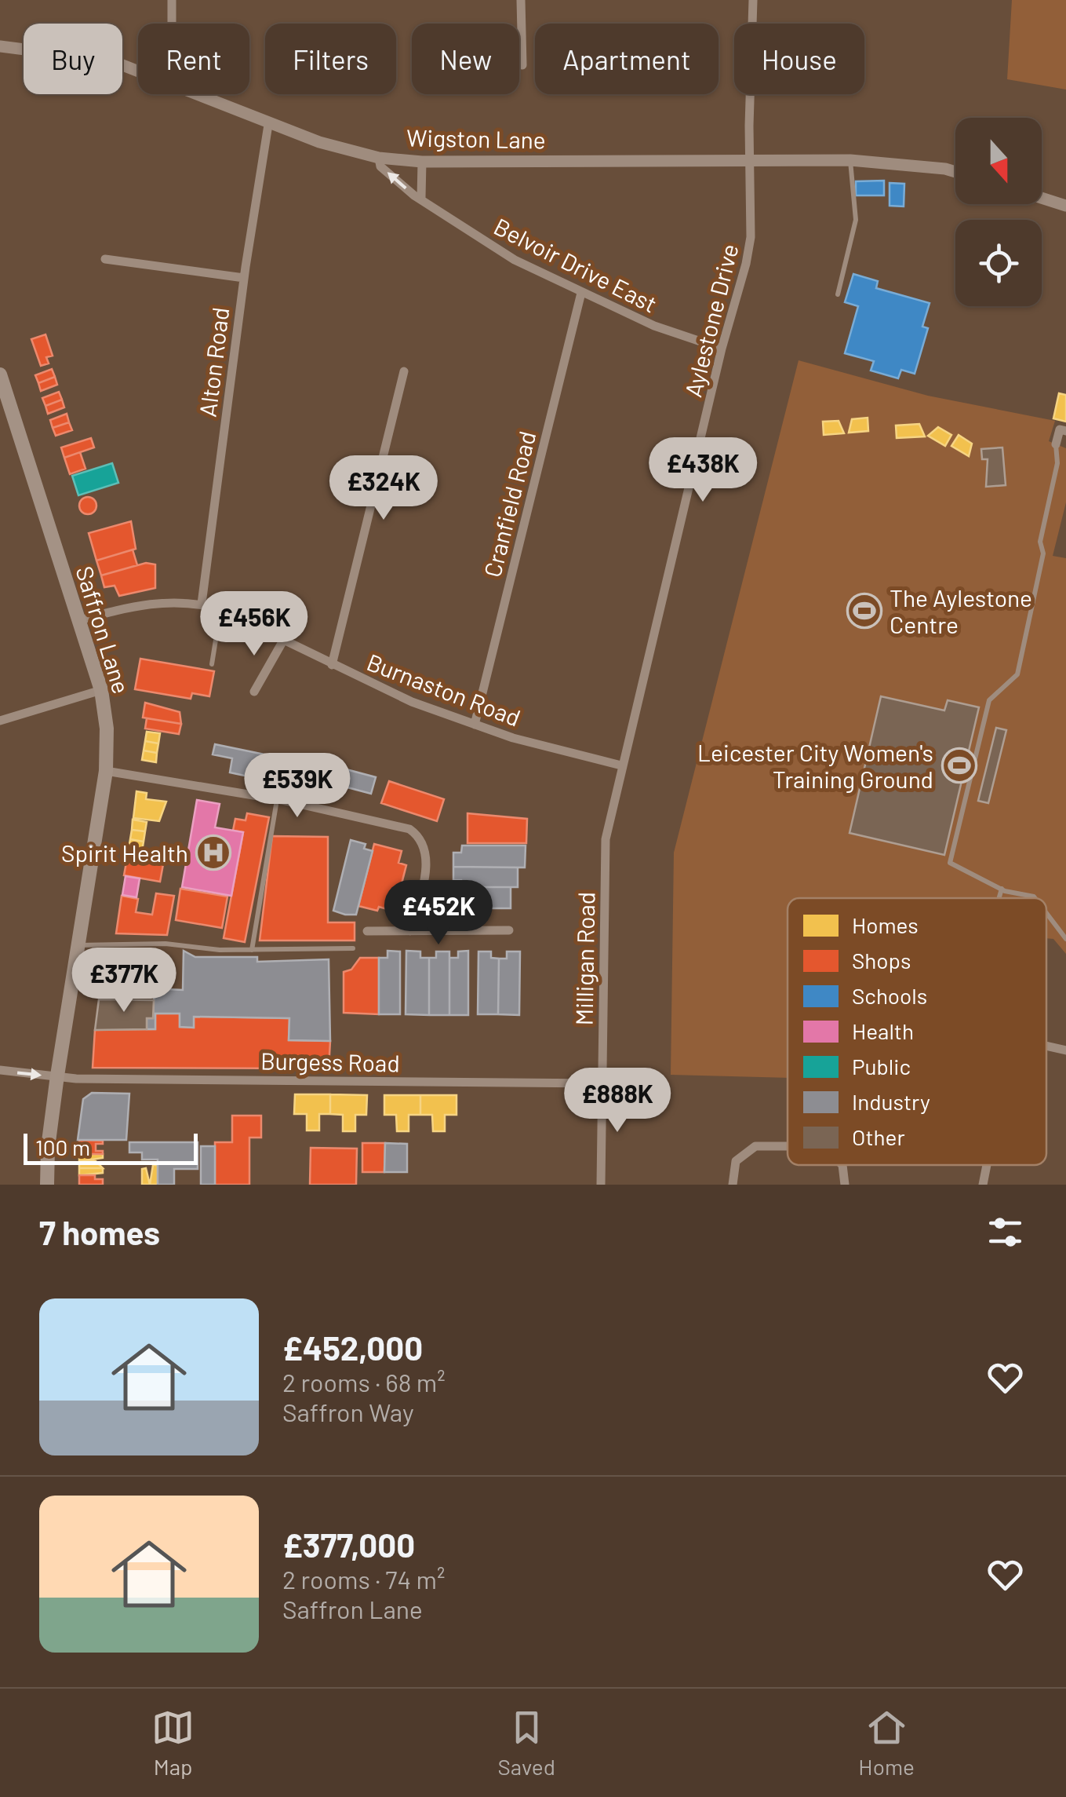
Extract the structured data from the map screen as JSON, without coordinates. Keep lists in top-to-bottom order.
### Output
{
  "streets": {
    "main road": ["Saffron Lane"],
    "street": [
      "Wigston Lane",
      "Belvoir Drive East",
      "Aylestone Drive",
      "Alton Road",
      "Cranfield Road",
      "Burnaston Road",
      "Milligan Road",
      "Burgess Road"
    ]
  },
  "crossings": [
    ["Wigston Lane", "Belvoir Drive East"],
    ["Wigston Lane", "Aylestone Drive"],
    ["Wigston Lane", "Alton Road"],
    ["Belvoir Drive East", "Aylestone Drive"],
    ["Belvoir Drive East", "Cranfield Road"],
    ["Aylestone Drive", "Burnaston Road"],
    ["Aylestone Drive", "Milligan Road"],
    ["Alton Road", "Burnaston Road"],
    ["Cranfield Road", "Burnaston Road"],
    ["Saffron Lane", "Burnaston Road"],
    ["Saffron Lane", "Burgess Road"],
    ["Milligan Road", "Burgess Road"]
  ],
  "places": {
    "sports": ["The Aylestone Centre", "Leicester City Women's Training Ground"],
    "hospital": ["Spirit Health"]
  },
  "legend": [
    "Homes",
    "Shops",
    "Schools",
    "Health",
    "Public",
    "Industry",
    "Other"
  ],
  "scale_bar": "100 m",
  "north": "bottom",
  "page": {
    "chip": [
      "Buy",
      "Rent",
      "Filters",
      "New",
      "Apartment",
      "House"
    ],
    "price": [
      "£438K",
      "£324K",
      "£456K",
      "£539K",
      "£452K",
      "£377K",
      "£888K"
    ],
    "scale": "100 m",
    "heading": "7 homes",
    "list": [
      {
        "name": "£452,000",
        "note": "2 rooms · 68 m² · Saffron Way"
      },
      {
        "name": "£377,000",
        "note": "2 rooms · 74 m² · Saffron Lane"
      }
    ],
    "tabs": ["Map", "Saved", "Home"]
  }
}
